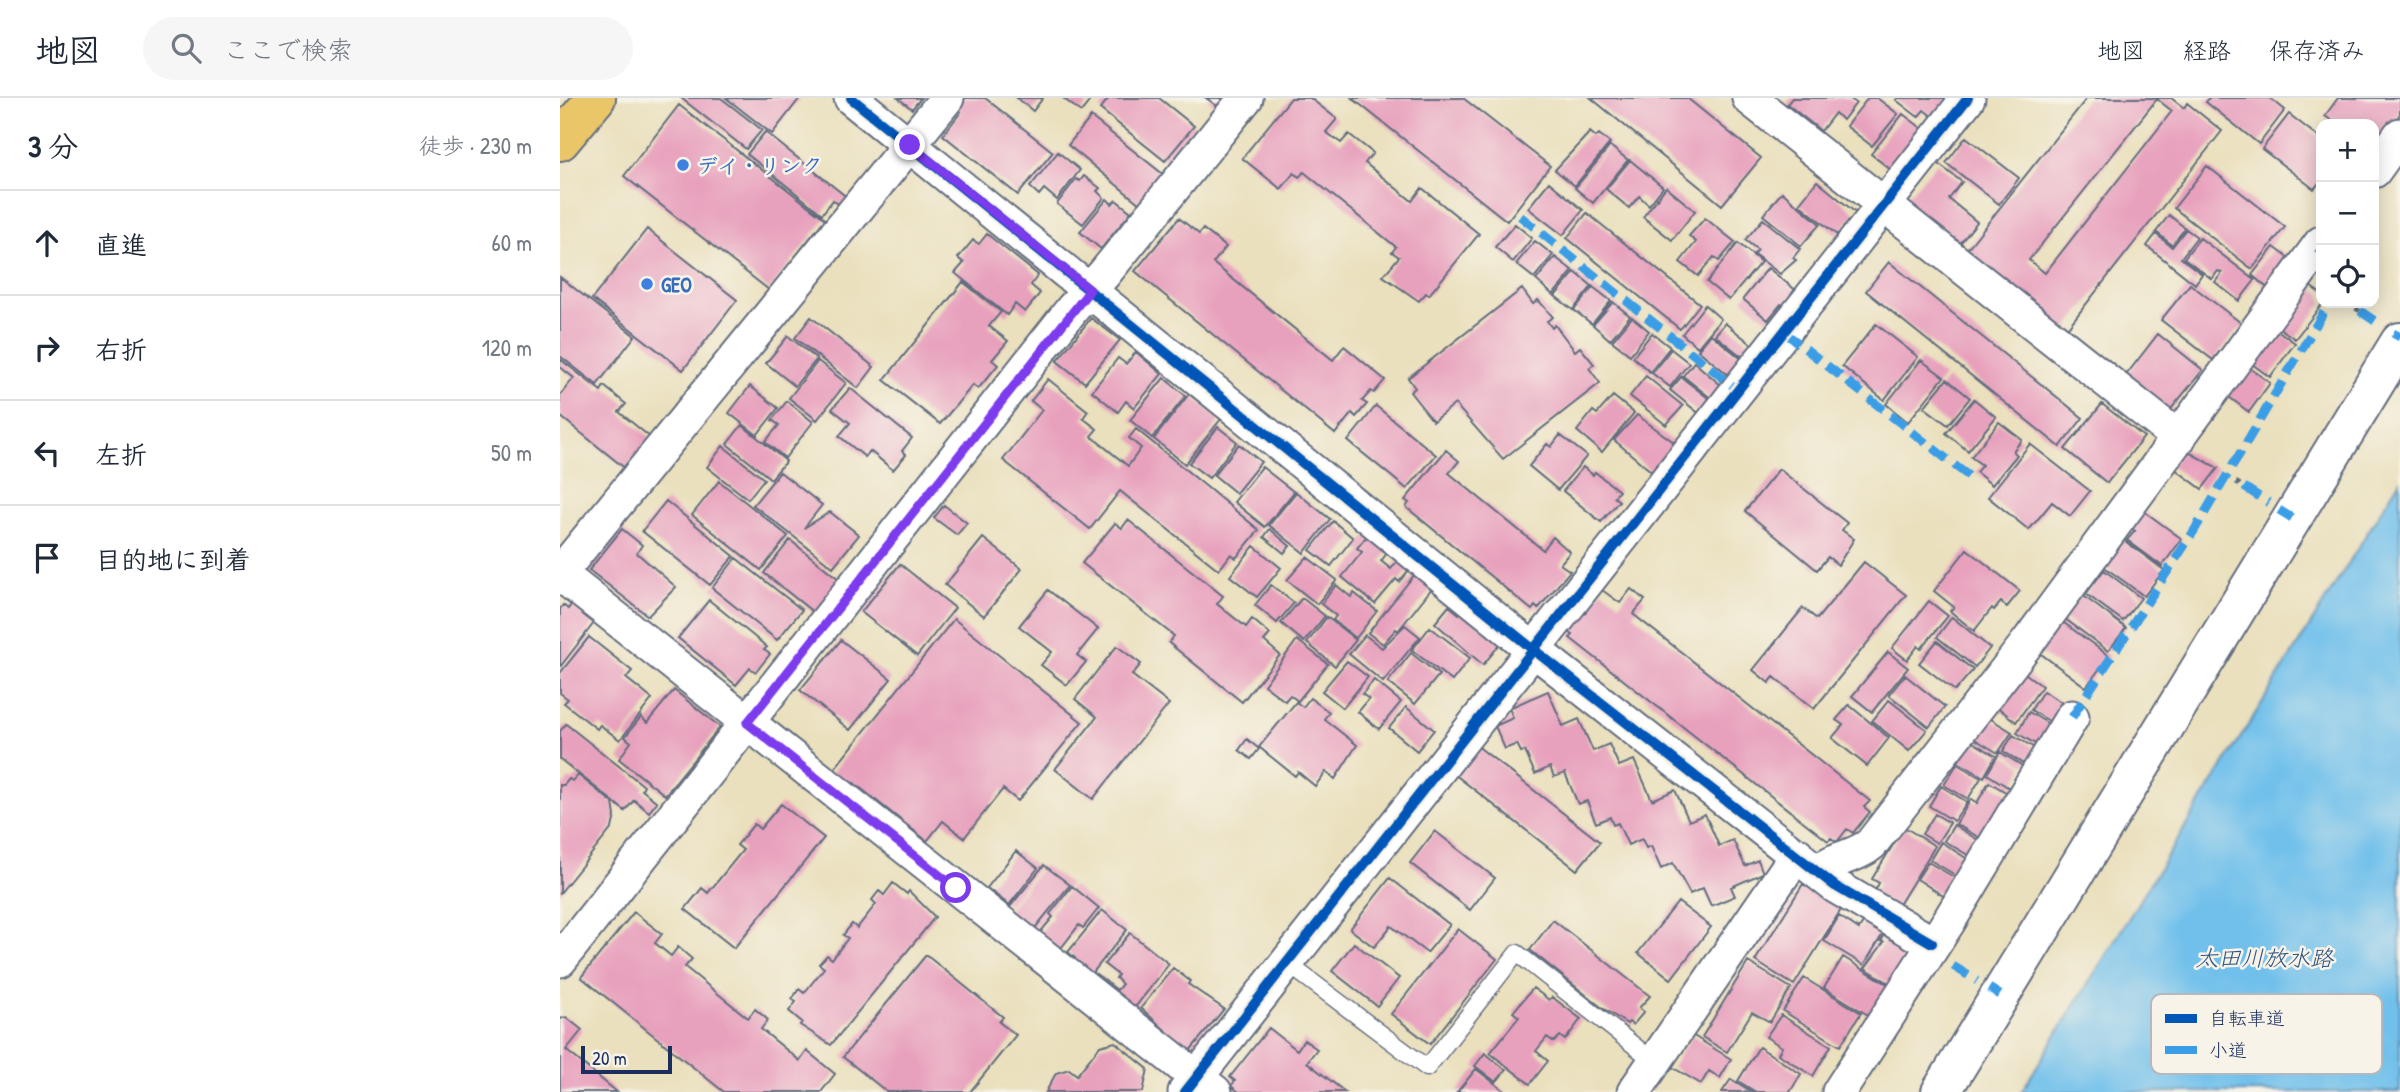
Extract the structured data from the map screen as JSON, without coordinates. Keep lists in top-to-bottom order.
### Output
{
  "water": ["太田川放水路"],
  "places": ["デイ・リンク", "GEO"],
  "legend": ["自転車道", "小道"],
  "scale_bar": "20 m",
  "page": {
    "header": "地図",
    "search": "ここで検索",
    "nav": ["地図", "経路", "保存済み"],
    "heading": ["3 分", "徒歩 · 230 m"],
    "map_buttons": ["+", "−"],
    "list": [
      ["直進", "60 m"],
      ["右折", "120 m"],
      ["左折", "50 m"],
      "目的地に到着"
    ],
    "scale": "20 m"
  }
}
